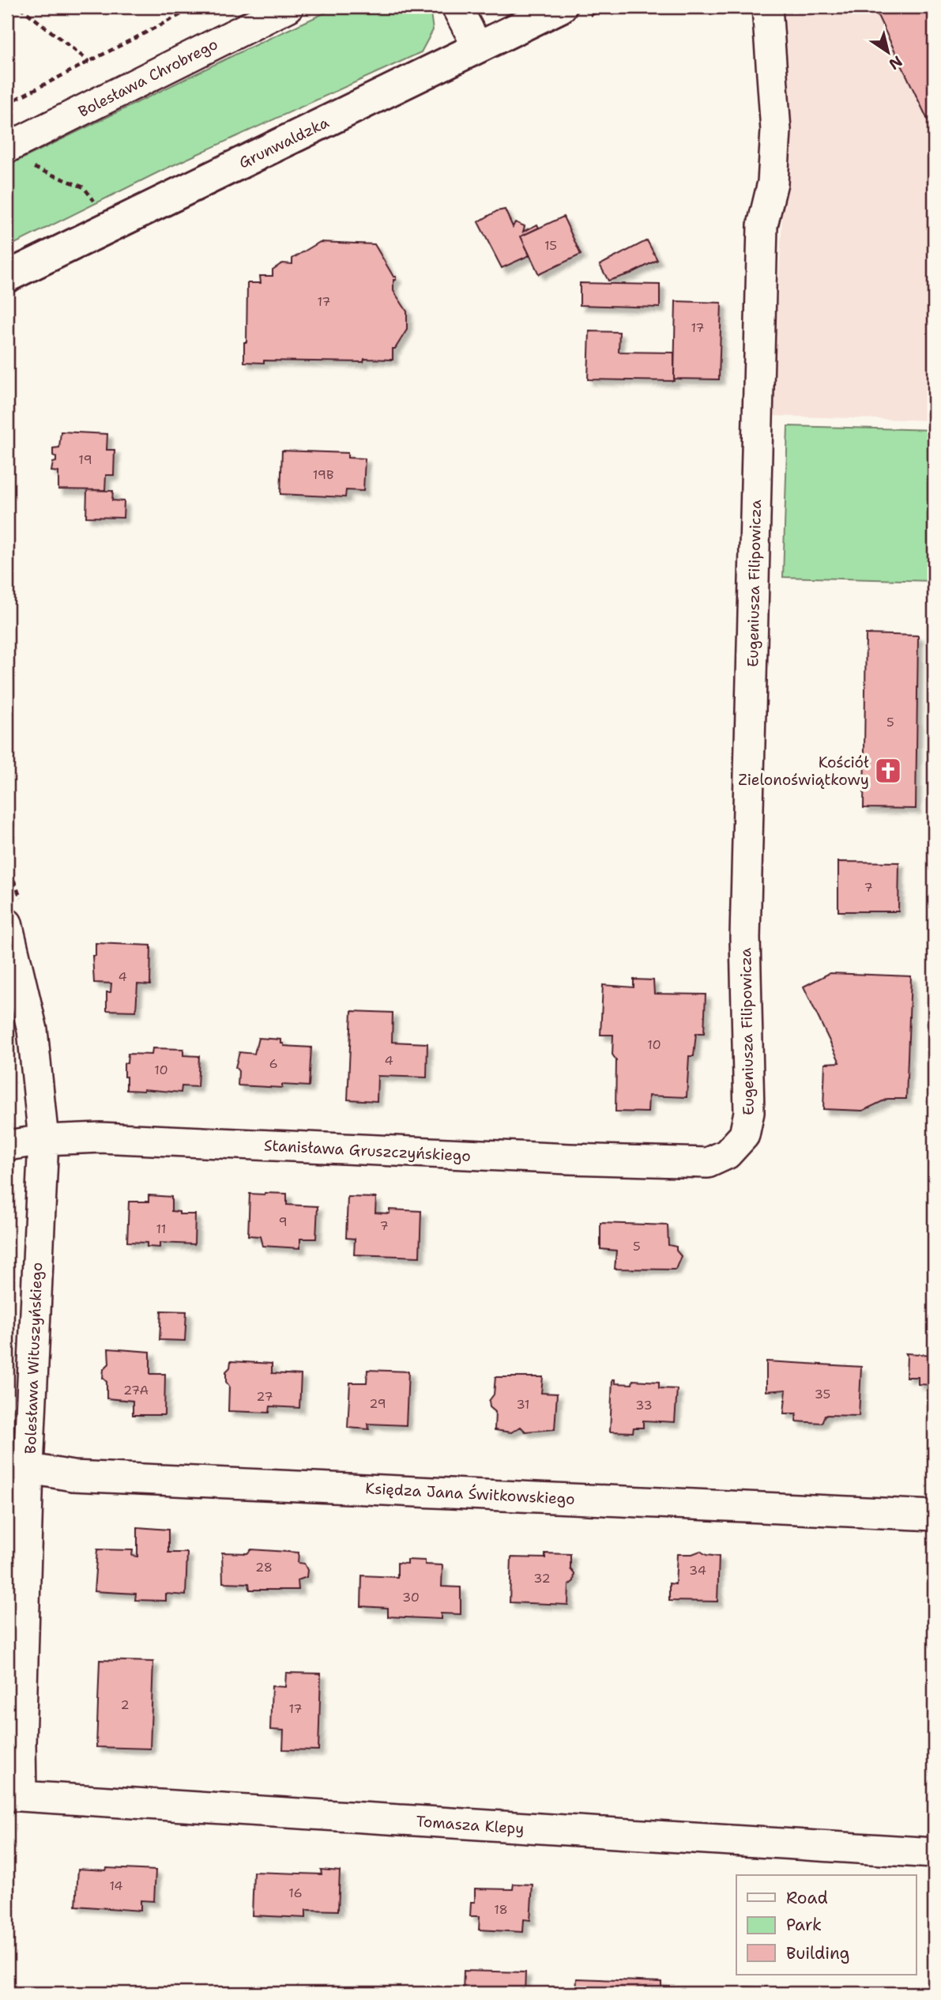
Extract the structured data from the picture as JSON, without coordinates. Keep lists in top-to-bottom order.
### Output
{
  "streets": {
    "street": [
      "Bolesława Chrobrego",
      "Grunwaldzka",
      "Eugeniusza Filipowicza",
      "Stanisława Gruszczyńskiego",
      "Bolesława Wituszyńskiego",
      "Księdza Jana Świtkowskiego",
      "Tomasza Klepy"
    ]
  },
  "crossings": [
    ["Eugeniusza Filipowicza", "Stanisława Gruszczyńskiego"],
    ["Stanisława Gruszczyńskiego", "Bolesława Wituszyńskiego"],
    ["Bolesława Wituszyńskiego", "Księdza Jana Świtkowskiego"],
    ["Bolesława Wituszyńskiego", "Tomasza Klepy"]
  ],
  "places": {
    "church": ["Kościół Zielonoświątkowy"]
  },
  "house_numbers": [
    "15",
    "17",
    "17",
    "19",
    "19B",
    "5",
    "7",
    "4",
    "10",
    "4",
    "6",
    "10",
    "9",
    "7",
    "11",
    "5",
    "27A",
    "35",
    "27",
    "29",
    "31",
    "33",
    "28",
    "34",
    "32",
    "30",
    "2",
    "17",
    "14",
    "16",
    "18"
  ],
  "legend": ["Road", "Park", "Building"],
  "north": "bottom right"
}
